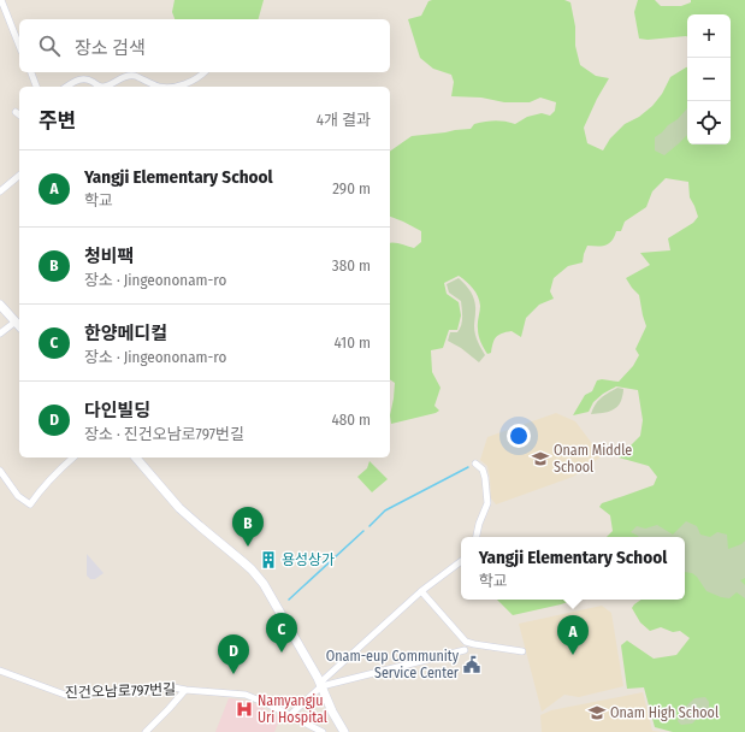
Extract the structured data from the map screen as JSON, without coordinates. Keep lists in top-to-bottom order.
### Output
{
  "streets": {
    "street": ["진건오남로797번길"]
  },
  "places": {
    "school or university": ["Onam Middle School", "Onam High School"],
    "building": ["용성상가"],
    "public building": ["Onam-eup Community Service Center"],
    "hospital": ["Namyangju Uri Hospital"]
  },
  "page": {
    "map_buttons": ["+", "−"],
    "search": "장소 검색",
    "heading": ["주변", "4개 결과"],
    "list": [
      {
        "mark": "A",
        "name": "Yangji Elementary School",
        "note": "학교",
        "value": "290 m"
      },
      {
        "mark": "B",
        "name": "청비팩",
        "note": "장소 · Jingeononam-ro",
        "value": "380 m"
      },
      {
        "mark": "C",
        "name": "한양메디컬",
        "note": "장소 · Jingeononam-ro",
        "value": "410 m"
      },
      {
        "mark": "D",
        "name": "다인빌딩",
        "note": "장소 · 진건오남로797번길",
        "value": "480 m"
      }
    ],
    "pins": [
      "B",
      "C",
      "A",
      "D"
    ],
    "popup": ["Yangji Elementary School", "학교"]
  }
}
